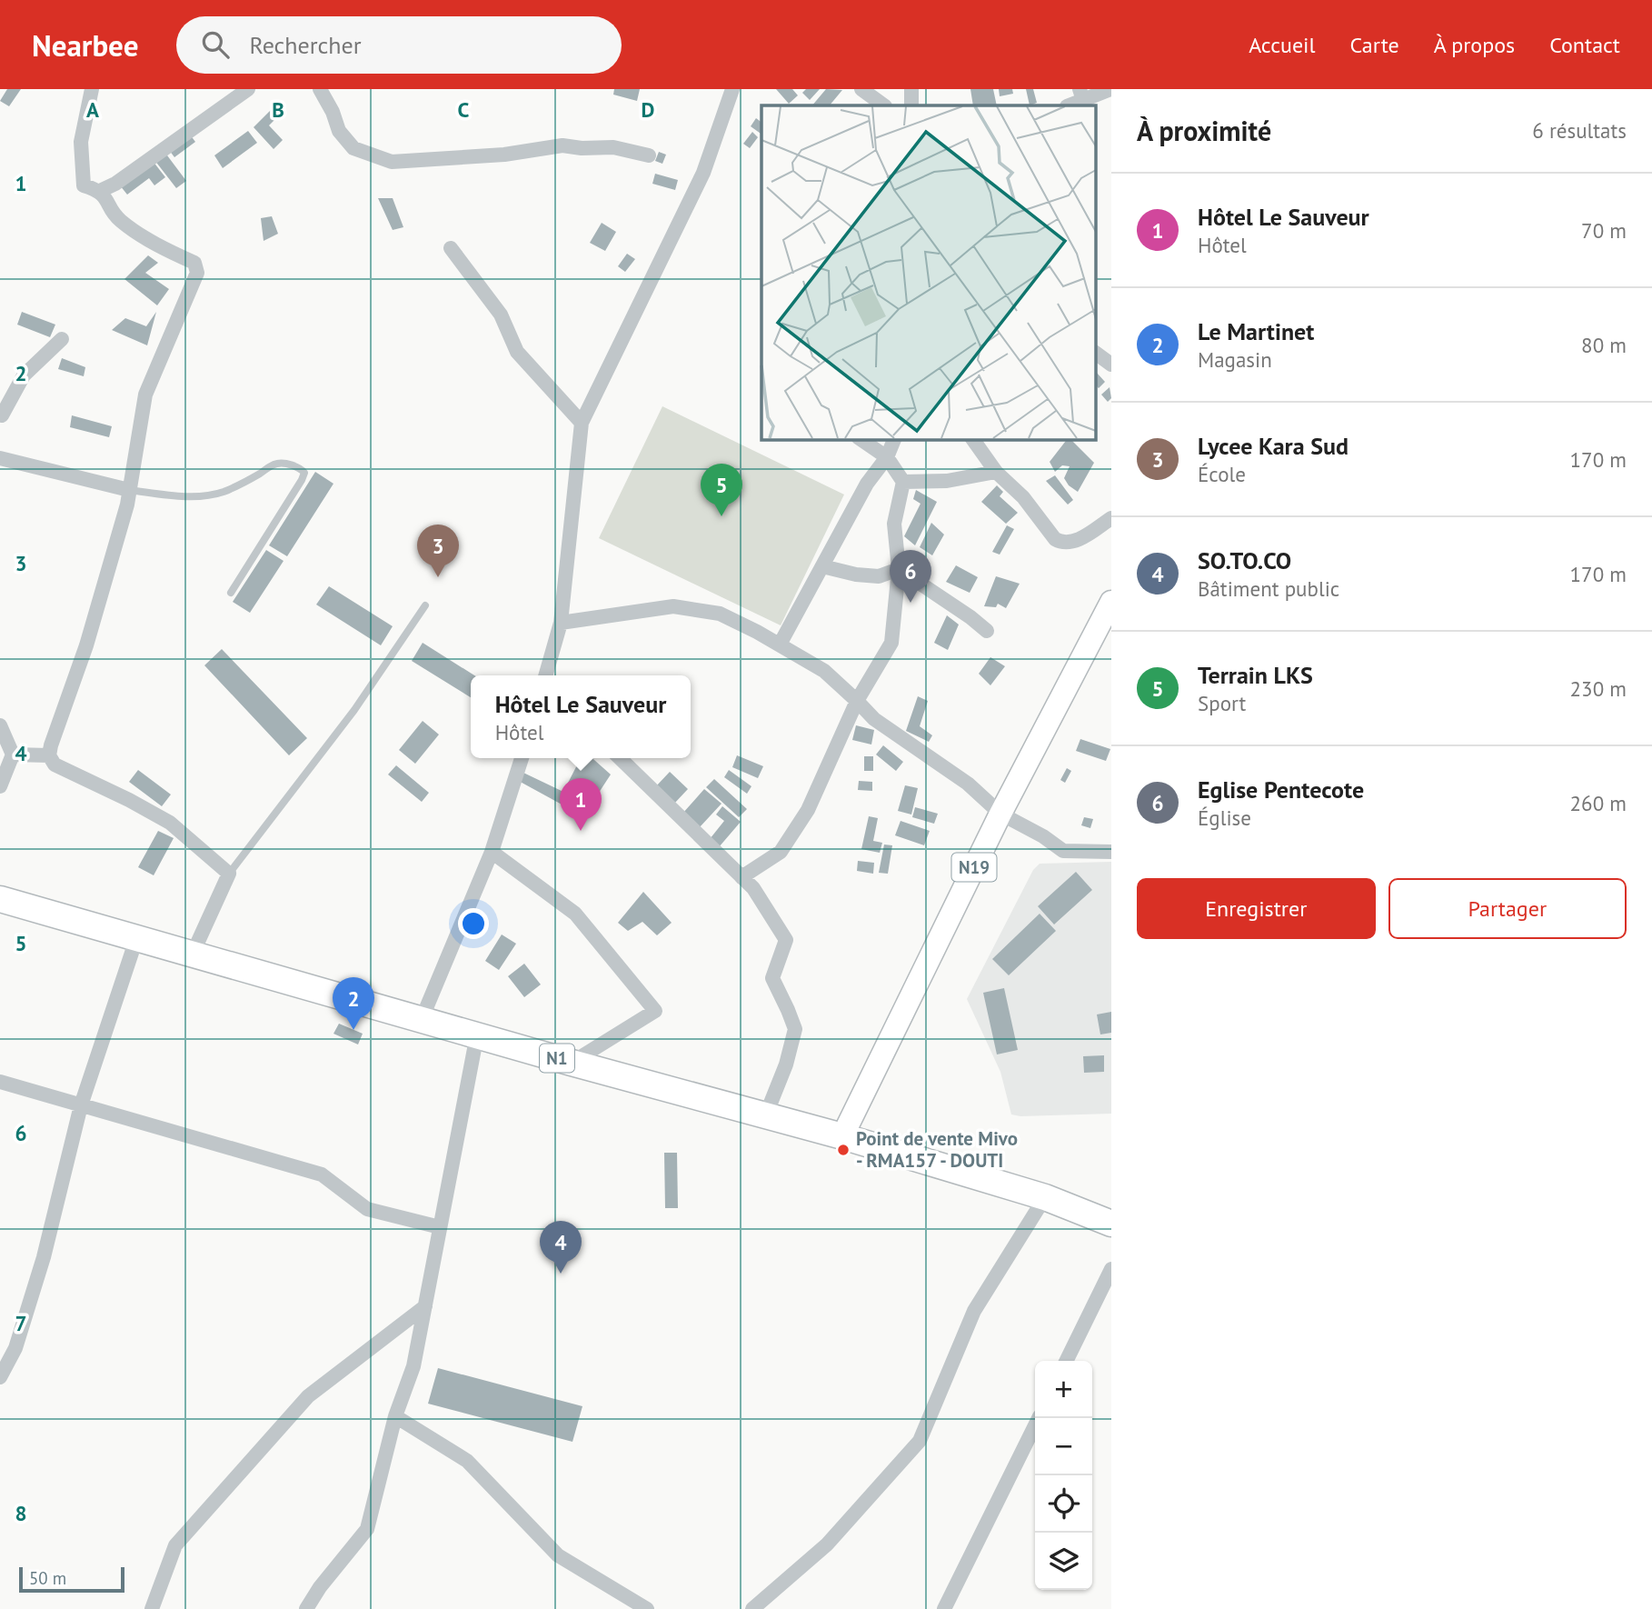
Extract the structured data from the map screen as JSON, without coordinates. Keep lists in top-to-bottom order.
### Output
{
  "streets": {
    "highway": ["N1"],
    "main road": ["N19"]
  },
  "crossings": [
    ["N19", "N1"]
  ],
  "places": ["Point de vente Mivo - RMA157 - DOUTI"],
  "scale_bar": "50 m",
  "page": {
    "header": "Nearbee",
    "search": "Rechercher",
    "nav": [
      "Accueil",
      "Carte",
      "À propos",
      "Contact"
    ],
    "heading": ["À proximité", "6 résultats"],
    "list": [
      {
        "mark": "1",
        "name": "Hôtel Le Sauveur",
        "note": "Hôtel",
        "value": "70 m"
      },
      {
        "mark": "2",
        "name": "Le Martinet",
        "note": "Magasin",
        "value": "80 m"
      },
      {
        "mark": "3",
        "name": "Lycee Kara Sud",
        "note": "École",
        "value": "170 m"
      },
      {
        "mark": "4",
        "name": "SO.TO.CO",
        "note": "Bâtiment public",
        "value": "170 m"
      },
      {
        "mark": "5",
        "name": "Terrain LKS",
        "note": "Sport",
        "value": "230 m"
      },
      {
        "mark": "6",
        "name": "Eglise Pentecote",
        "note": "Église",
        "value": "260 m"
      }
    ],
    "pins": [
      "5",
      "3",
      "6",
      "1",
      "2",
      "4"
    ],
    "popup": ["Hôtel Le Sauveur", "Hôtel"],
    "buttons": ["Enregistrer", "Partager"],
    "map_buttons": ["+", "−"],
    "scale": "50 m"
  },
  "grid": {
    "columns": [
      "A",
      "B",
      "C",
      "D"
    ],
    "rows": [
      "1",
      "2",
      "3",
      "4",
      "5",
      "6",
      "7",
      "8"
    ]
  }
}
